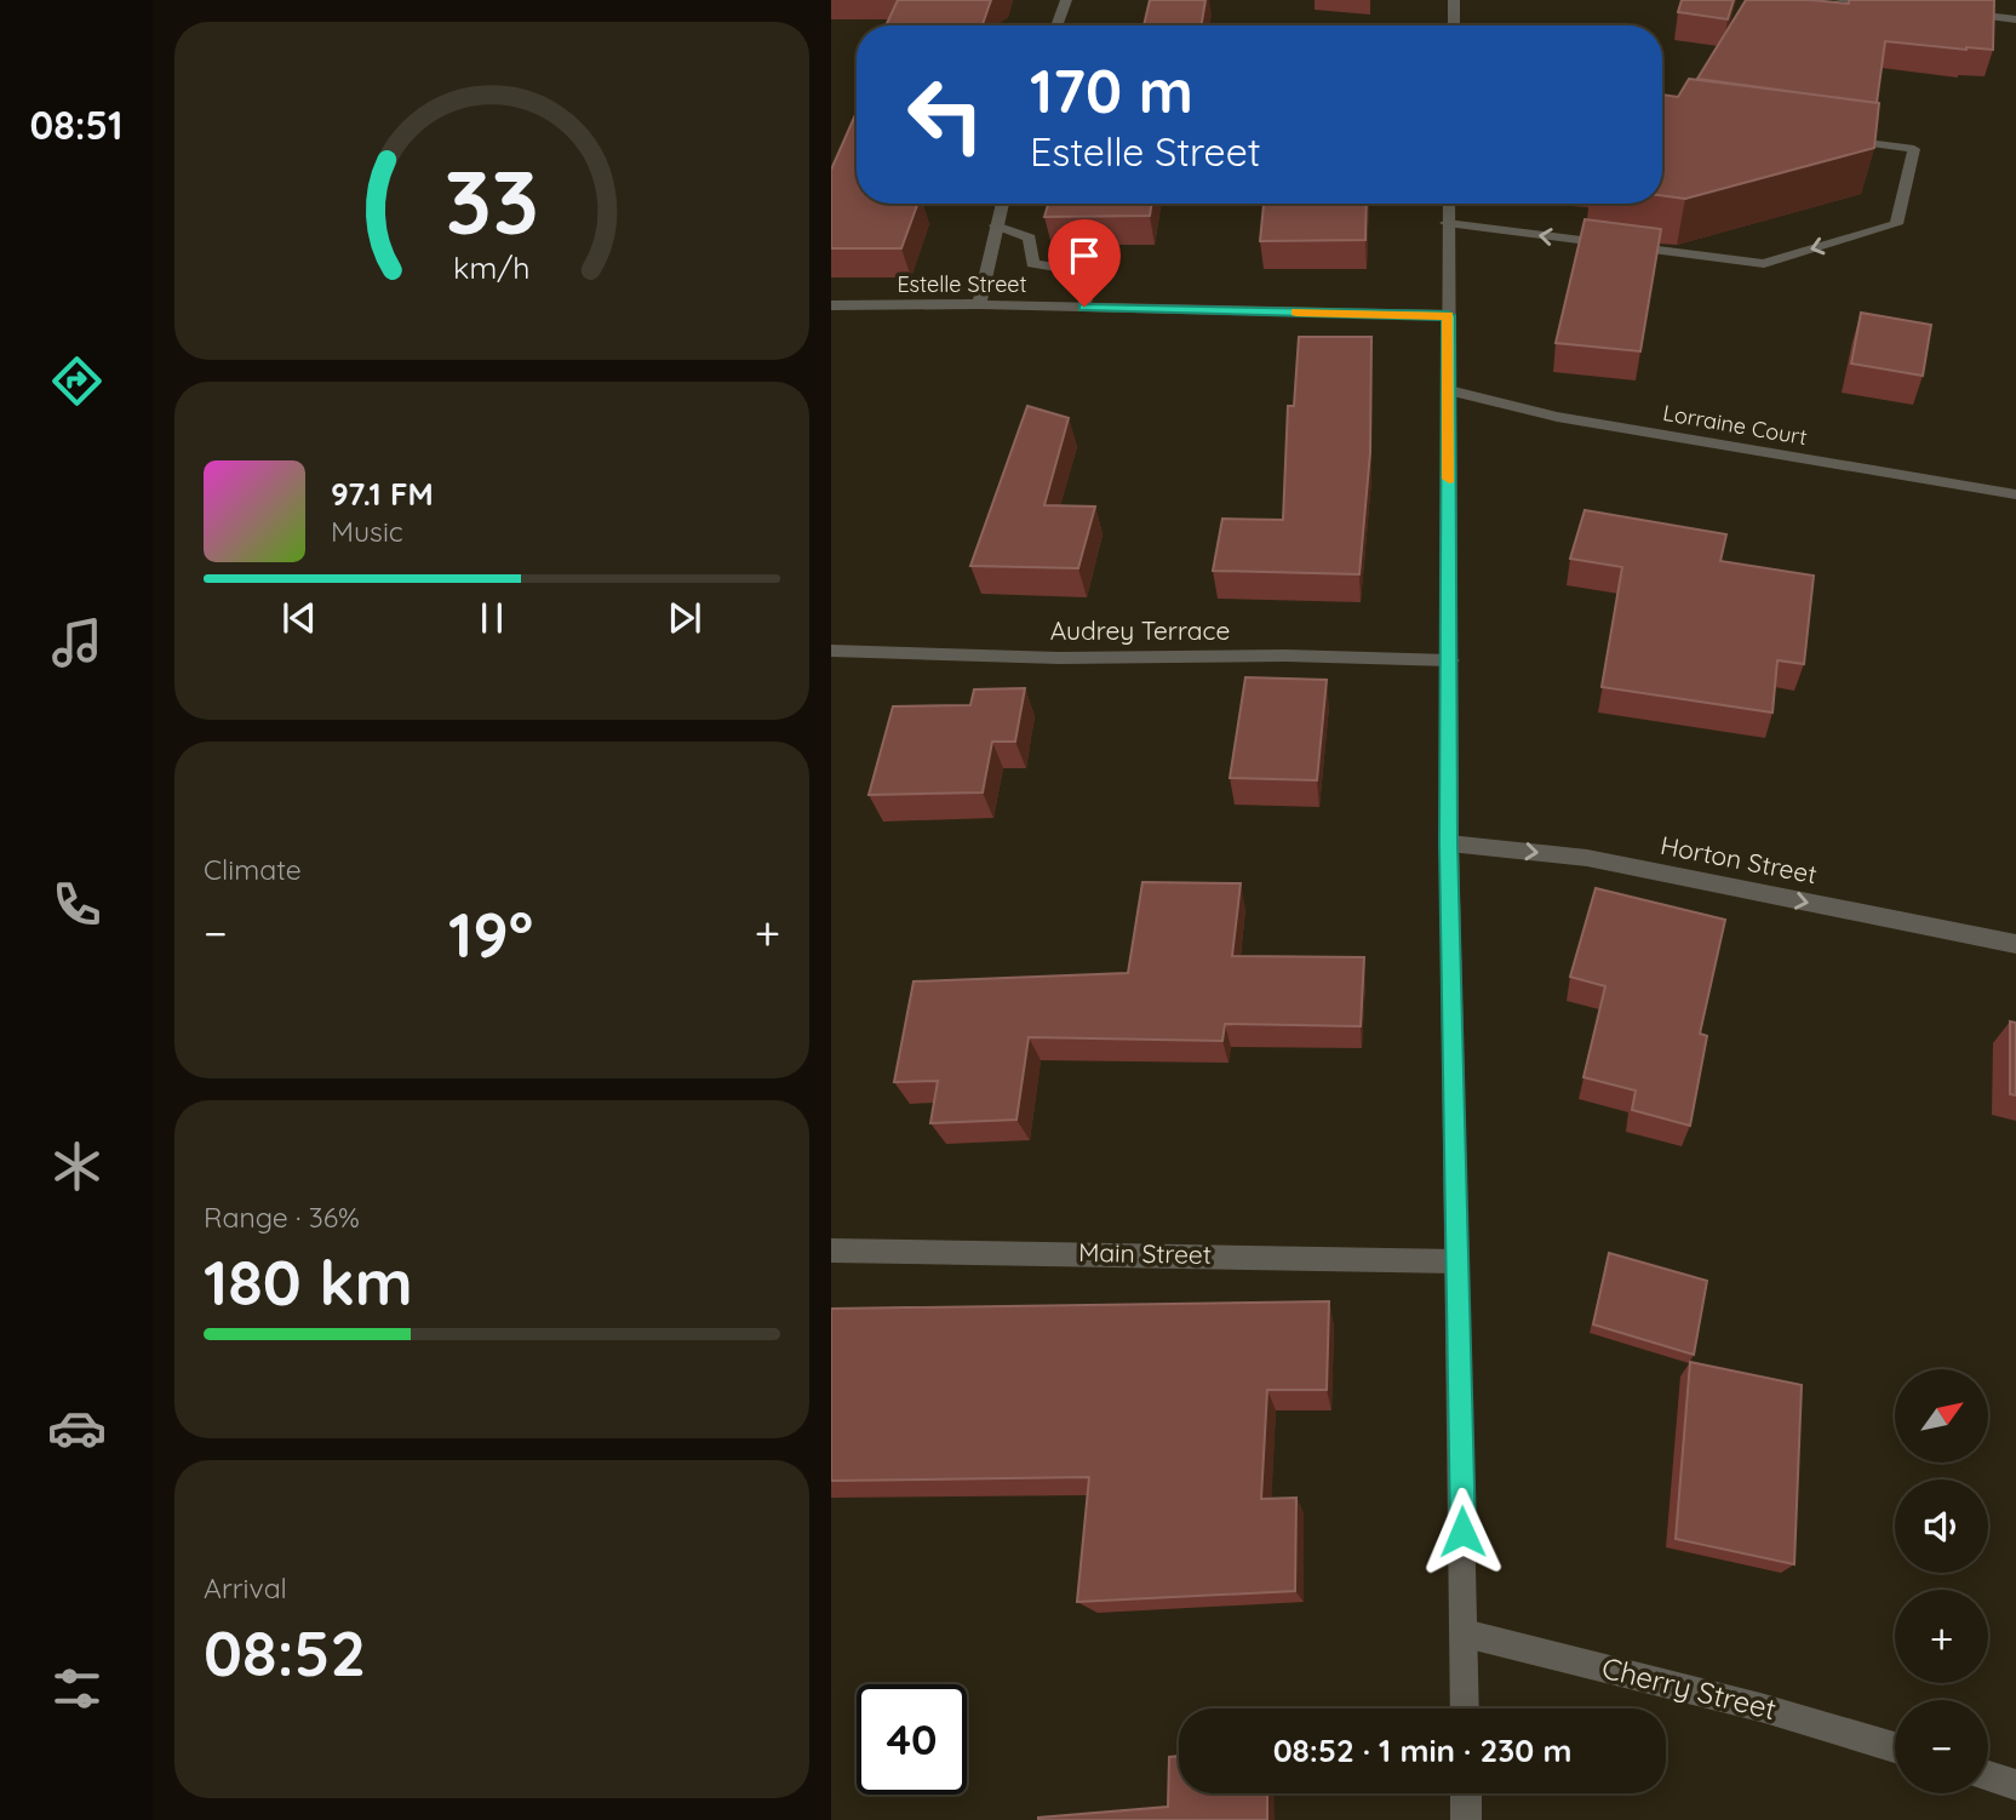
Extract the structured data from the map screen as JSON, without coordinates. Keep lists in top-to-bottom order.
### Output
{
  "streets": {
    "street": [
      "Estelle Street",
      "Lorraine Court",
      "Audrey Terrace",
      "Horton Street",
      "Main Street",
      "Cherry Street"
    ]
  },
  "one_way": ["Horton Street"],
  "north": "top right",
  "page": {
    "tabs": "08:51",
    "turn": ["170 m", "Estelle Street"],
    "song": ["97.1 FM", "Music"],
    "tile": [
      "Climate",
      ["Range · 36%", "180 km"],
      ["Arrival", "08:52"]
    ],
    "heat": ["−", "19°", "+"],
    "map_buttons": ["+", "−"],
    "limit": "40",
    "trip": "08:52 · 1 min · 230 m",
    "gauge": ["33", "km/h"]
  }
}
